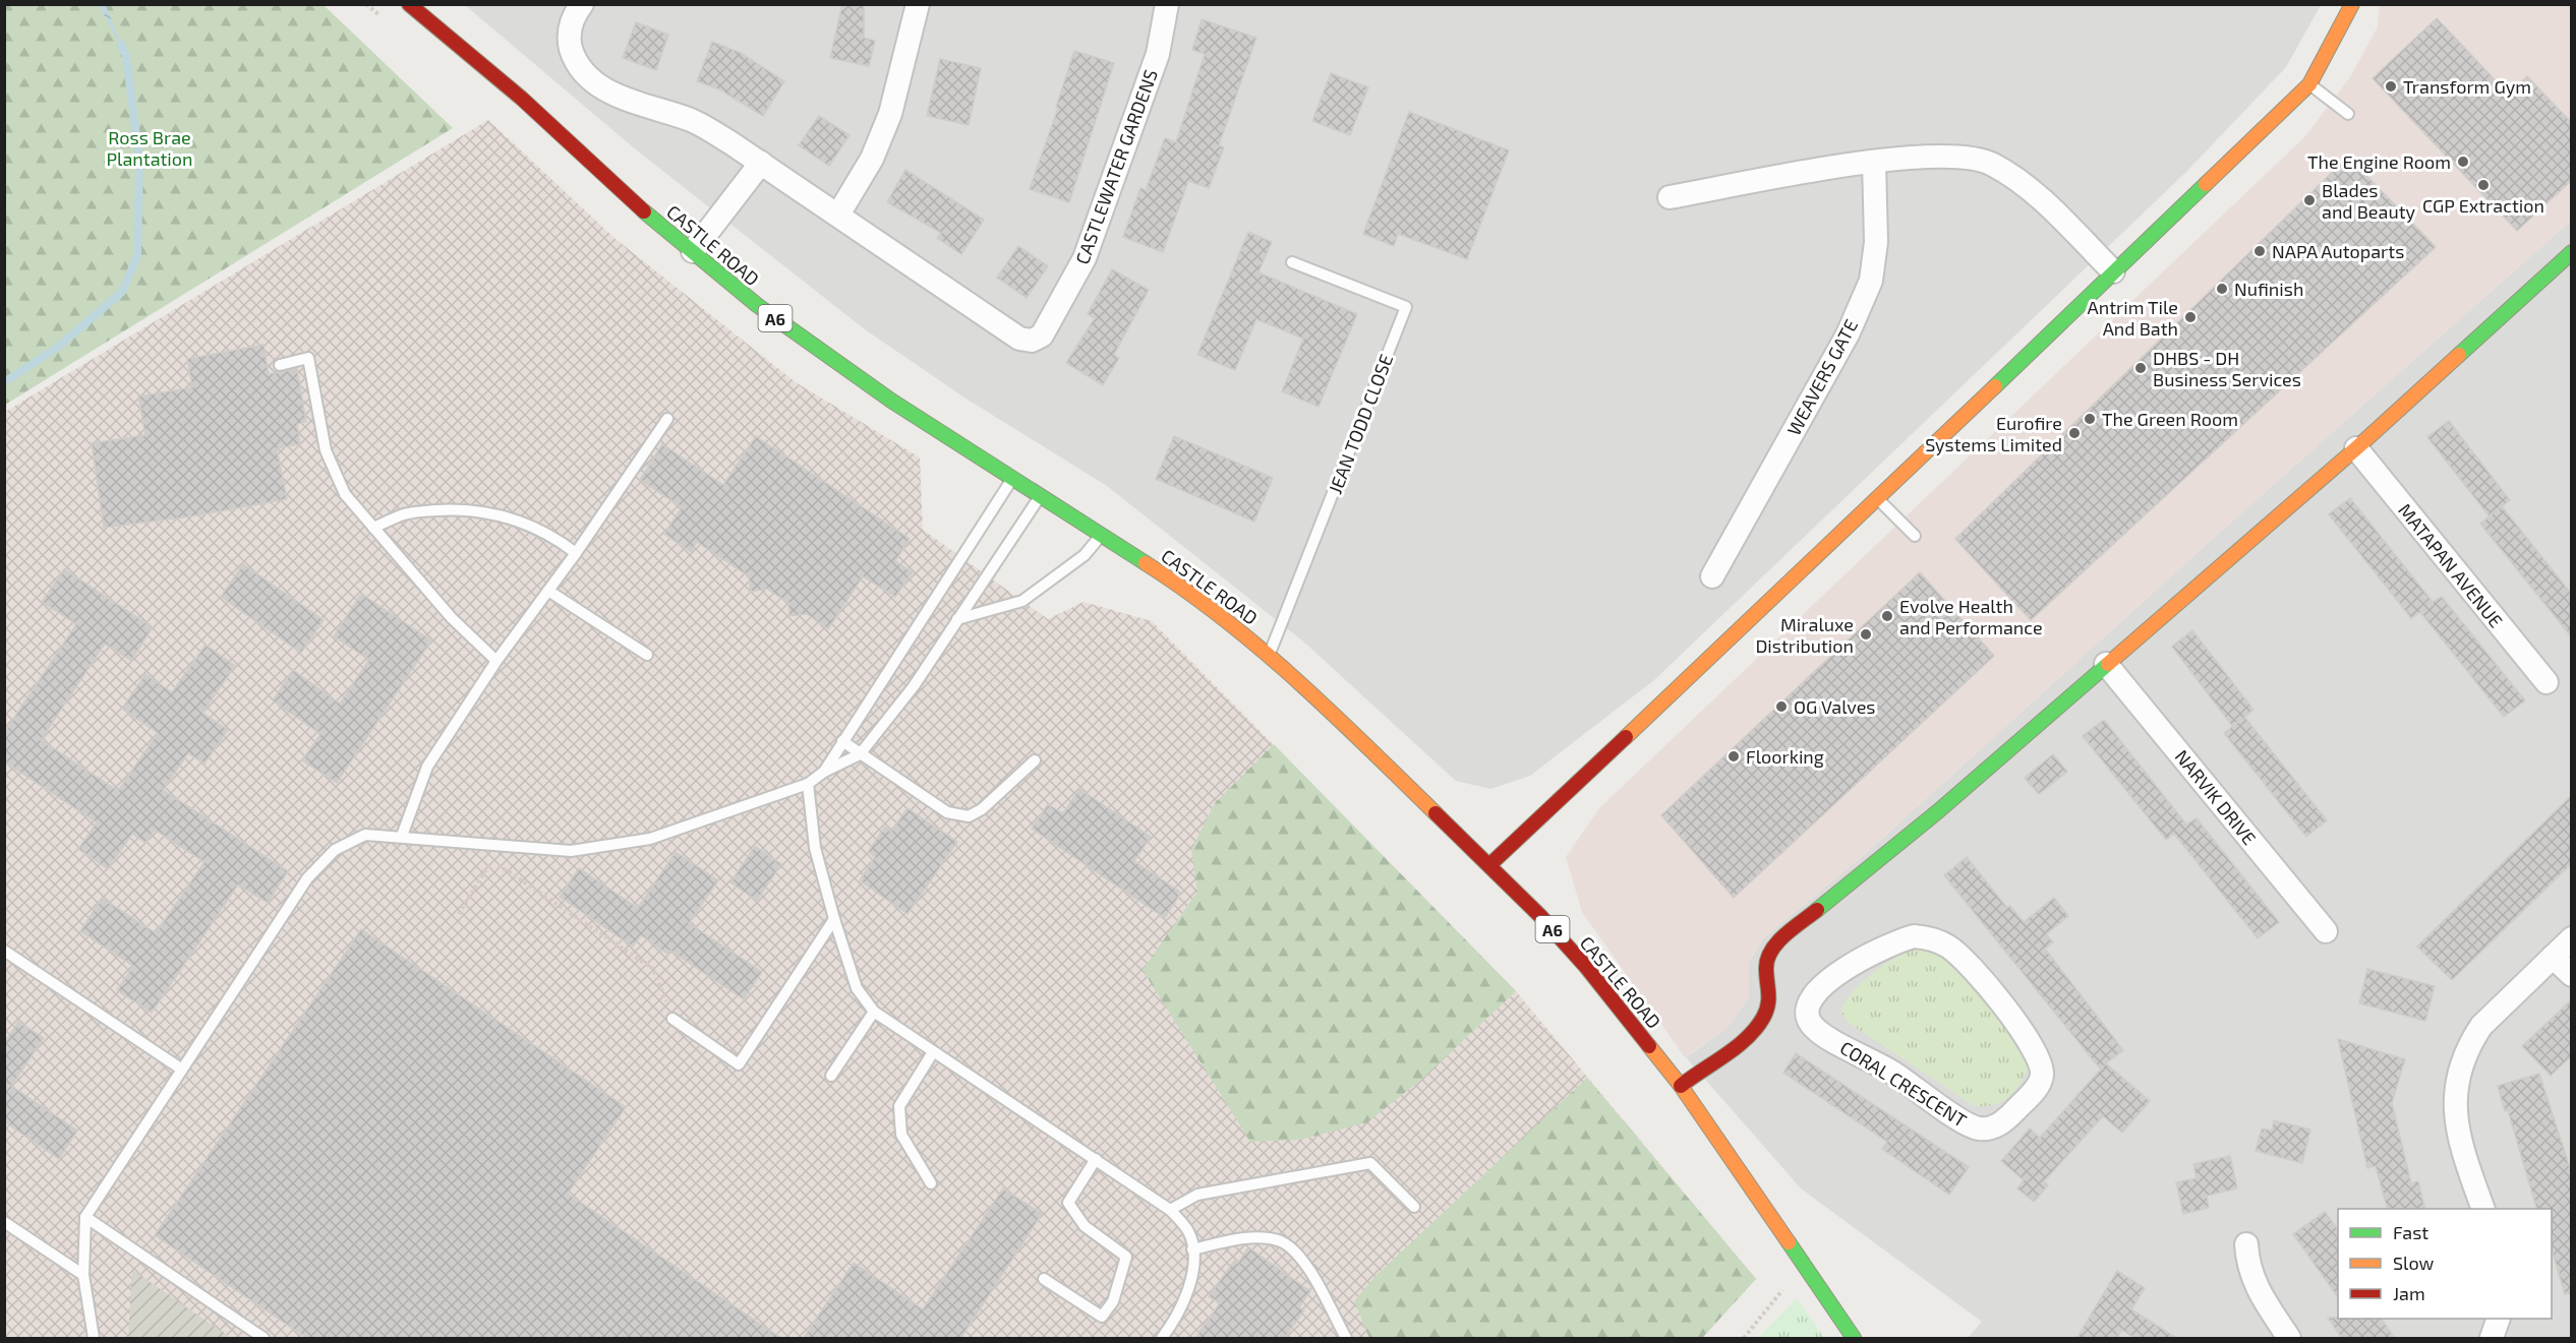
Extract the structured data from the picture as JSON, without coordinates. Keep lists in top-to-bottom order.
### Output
{
  "streets": {
    "street": [
      "CASTLEWATER GARDENS",
      "CASTLE ROAD",
      "A6",
      "WEAVERS GATE",
      "MATAPAN AVENUE",
      "NARVIK DRIVE",
      "CORAL CRESCENT"
    ],
    "lane": ["JEAN TODD CLOSE"]
  },
  "crossings": [
    ["CASTLE ROAD", "JEAN TODD CLOSE"]
  ],
  "parks": ["Ross Brae Plantation"],
  "places": [
    "Transform Gym",
    "The Engine Room",
    "CGP Extraction",
    "Blades and Beauty",
    "NAPA Autoparts",
    "Nufinish",
    "Antrim Tile And Bath",
    "DHBS - DH Business Services",
    "The Green Room",
    "Eurofire Systems Limited",
    "Evolve Health and Performance",
    "Miraluxe Distribution",
    "OG Valves",
    "Floorking"
  ],
  "legend": ["Fast", "Slow", "Jam"]
}
